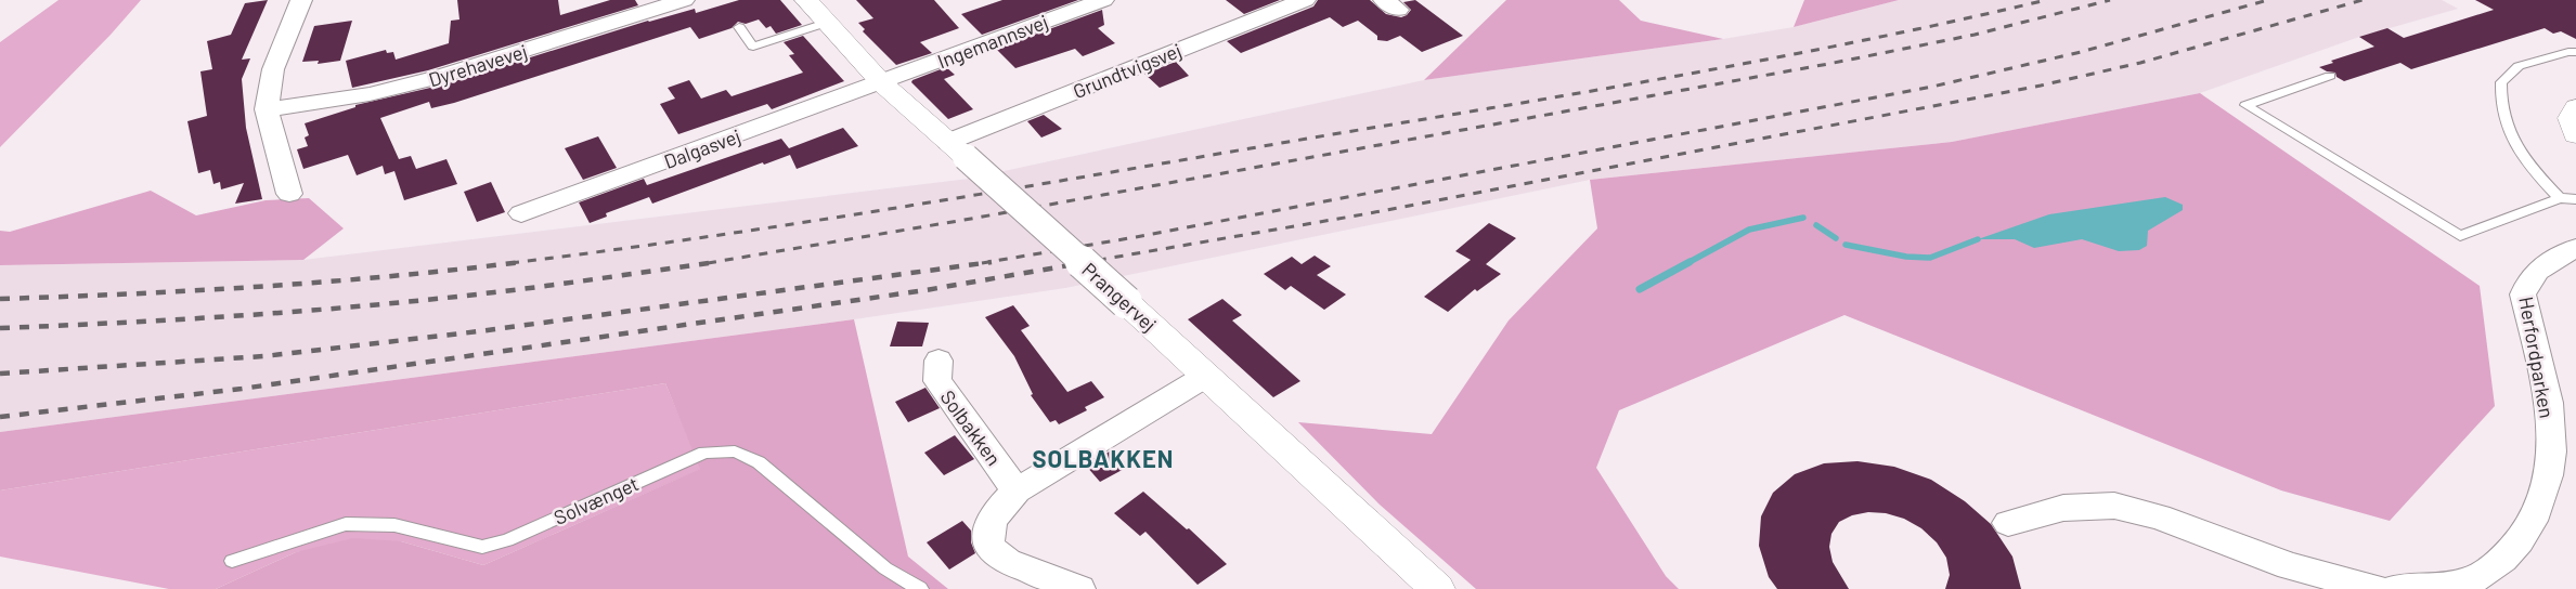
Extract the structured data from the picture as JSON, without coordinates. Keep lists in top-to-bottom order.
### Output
{
  "streets": {
    "street": [
      "Ingemannsvej",
      "Dyrehavevej",
      "Grundtvigsvej",
      "Dalgasvej",
      "Prangervej",
      "Herfordparken",
      "Solbakken"
    ],
    "lane": ["Solvænget"]
  },
  "crossings": [
    ["Ingemannsvej", "Dalgasvej"],
    ["Ingemannsvej", "Prangervej"],
    ["Grundtvigsvej", "Prangervej"],
    ["Dalgasvej", "Prangervej"]
  ],
  "districts": ["SOLBAKKEN"]
}
